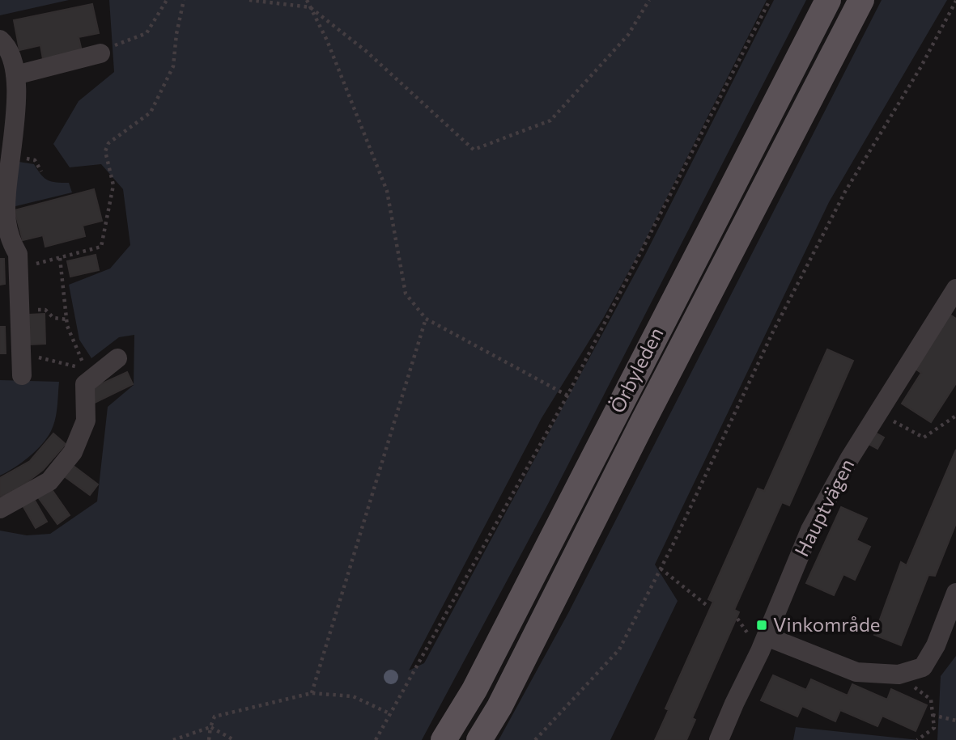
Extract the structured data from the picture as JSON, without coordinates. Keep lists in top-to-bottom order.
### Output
{
  "streets": {
    "main road": ["Örbyleden"],
    "street": ["Hauptvägen"]
  },
  "places": {
    "transit": ["Vinkområde"]
  }
}
